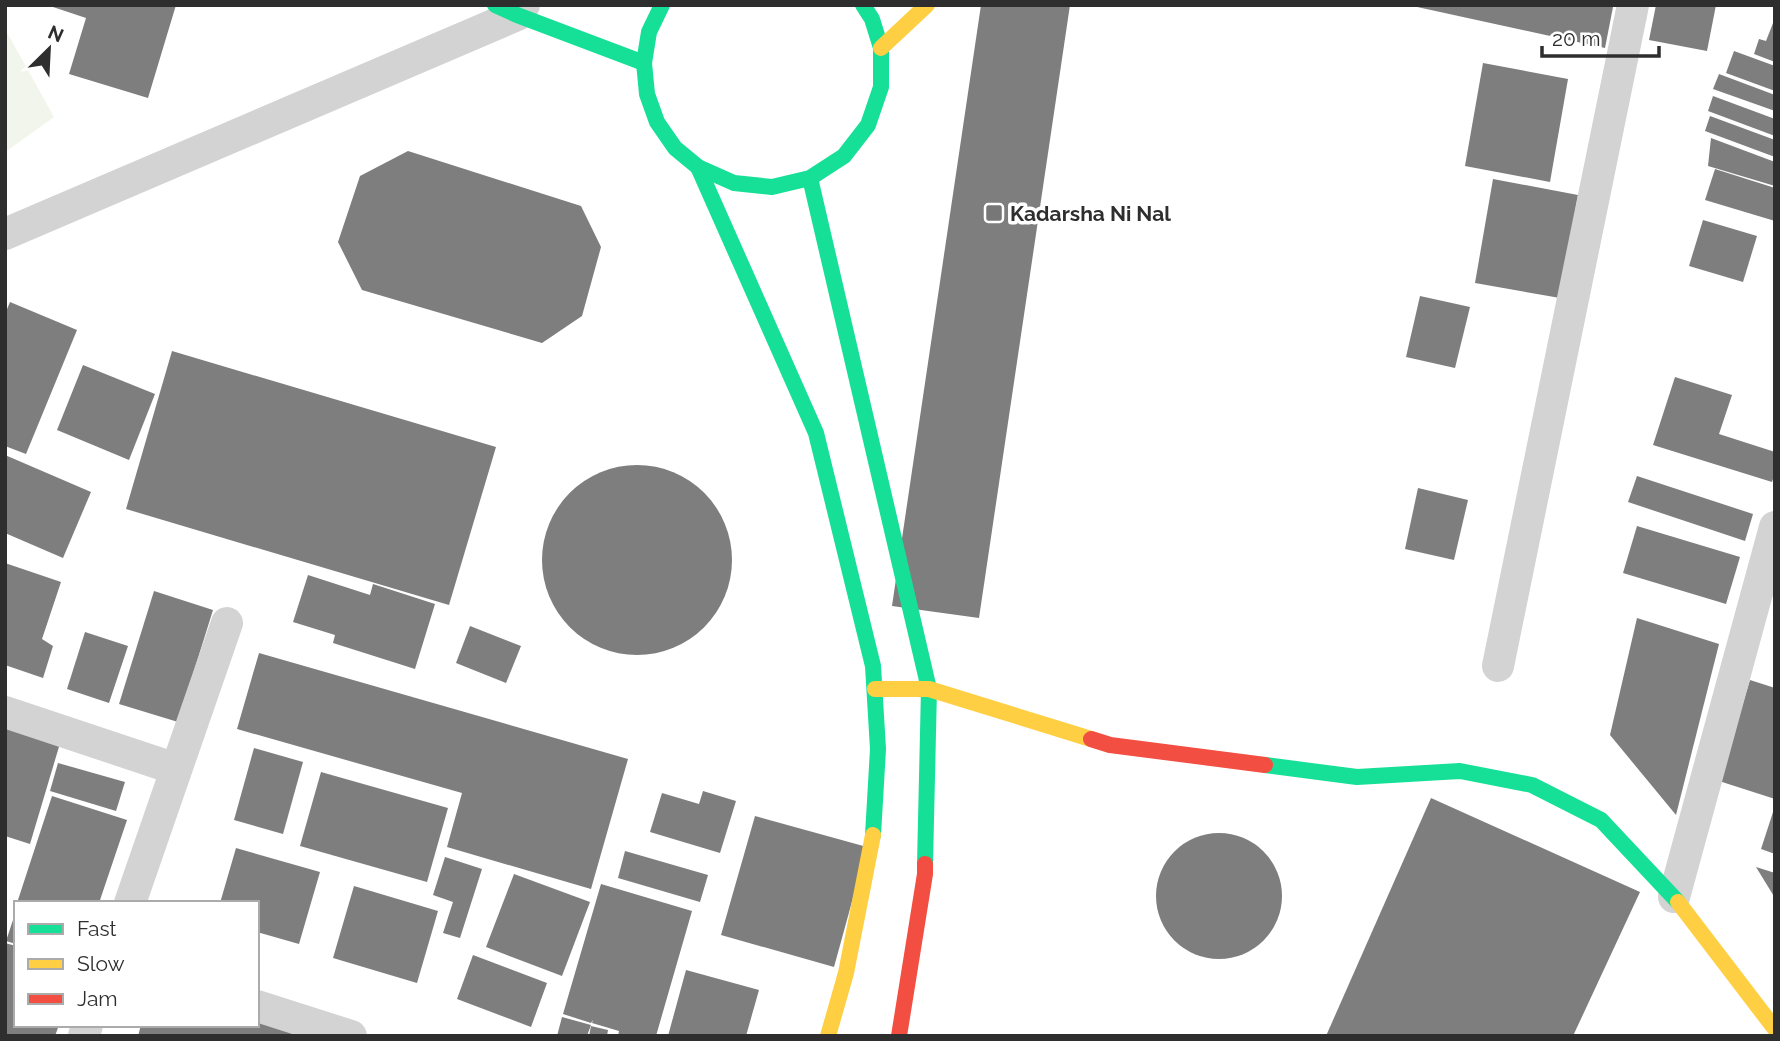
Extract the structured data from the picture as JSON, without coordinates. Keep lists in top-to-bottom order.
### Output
{
  "places": {
    "transit": ["Kadarsha Ni Nal"]
  },
  "legend": ["Fast", "Slow", "Jam"],
  "scale_bar": "20 m",
  "north": "top right"
}
